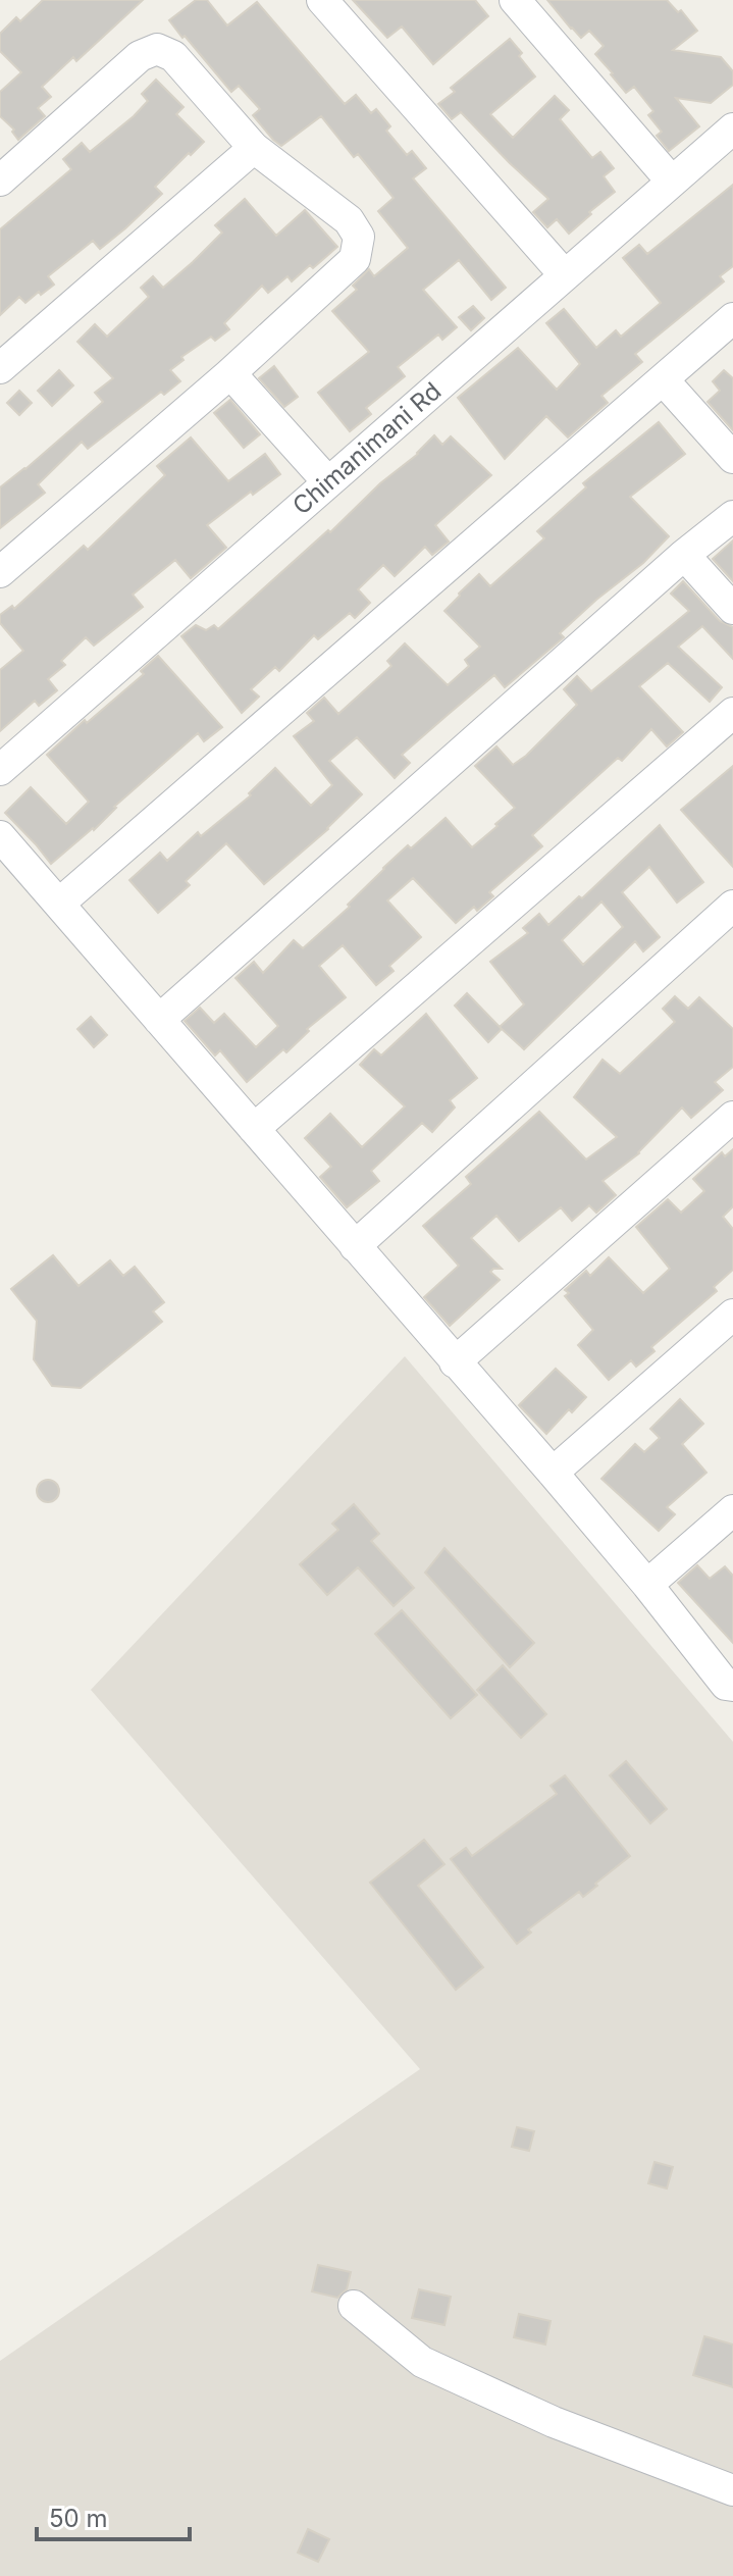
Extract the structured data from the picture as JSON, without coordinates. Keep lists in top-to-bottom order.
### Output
{
  "streets": {
    "street": ["Chimanimani Rd"]
  },
  "scale_bar": "50 m"
}
